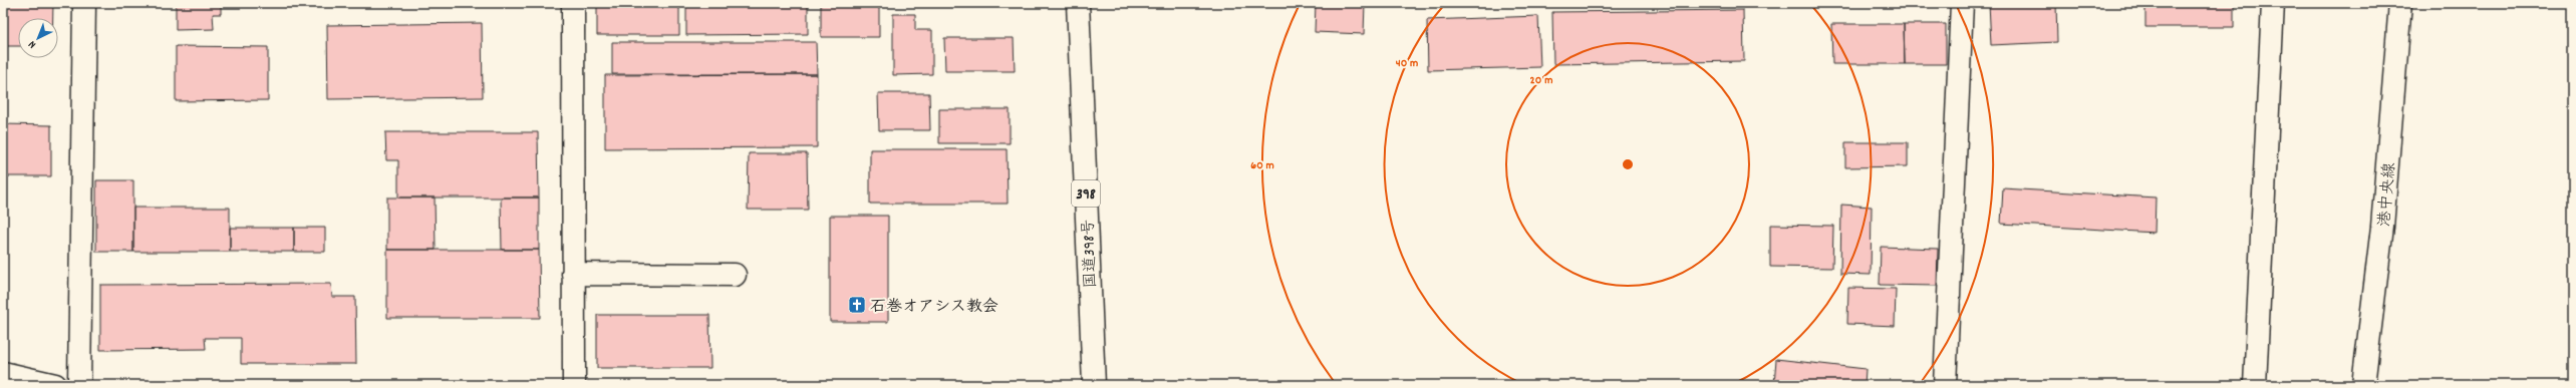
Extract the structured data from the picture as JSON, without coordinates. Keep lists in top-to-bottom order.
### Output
{
  "streets": {
    "main road": ["398", "港中央線", "国道398号"]
  },
  "places": {
    "church": ["石巻オアシス教会"]
  },
  "north": "bottom left",
  "rings": ["40 m", "20 m", "60 m"]
}
